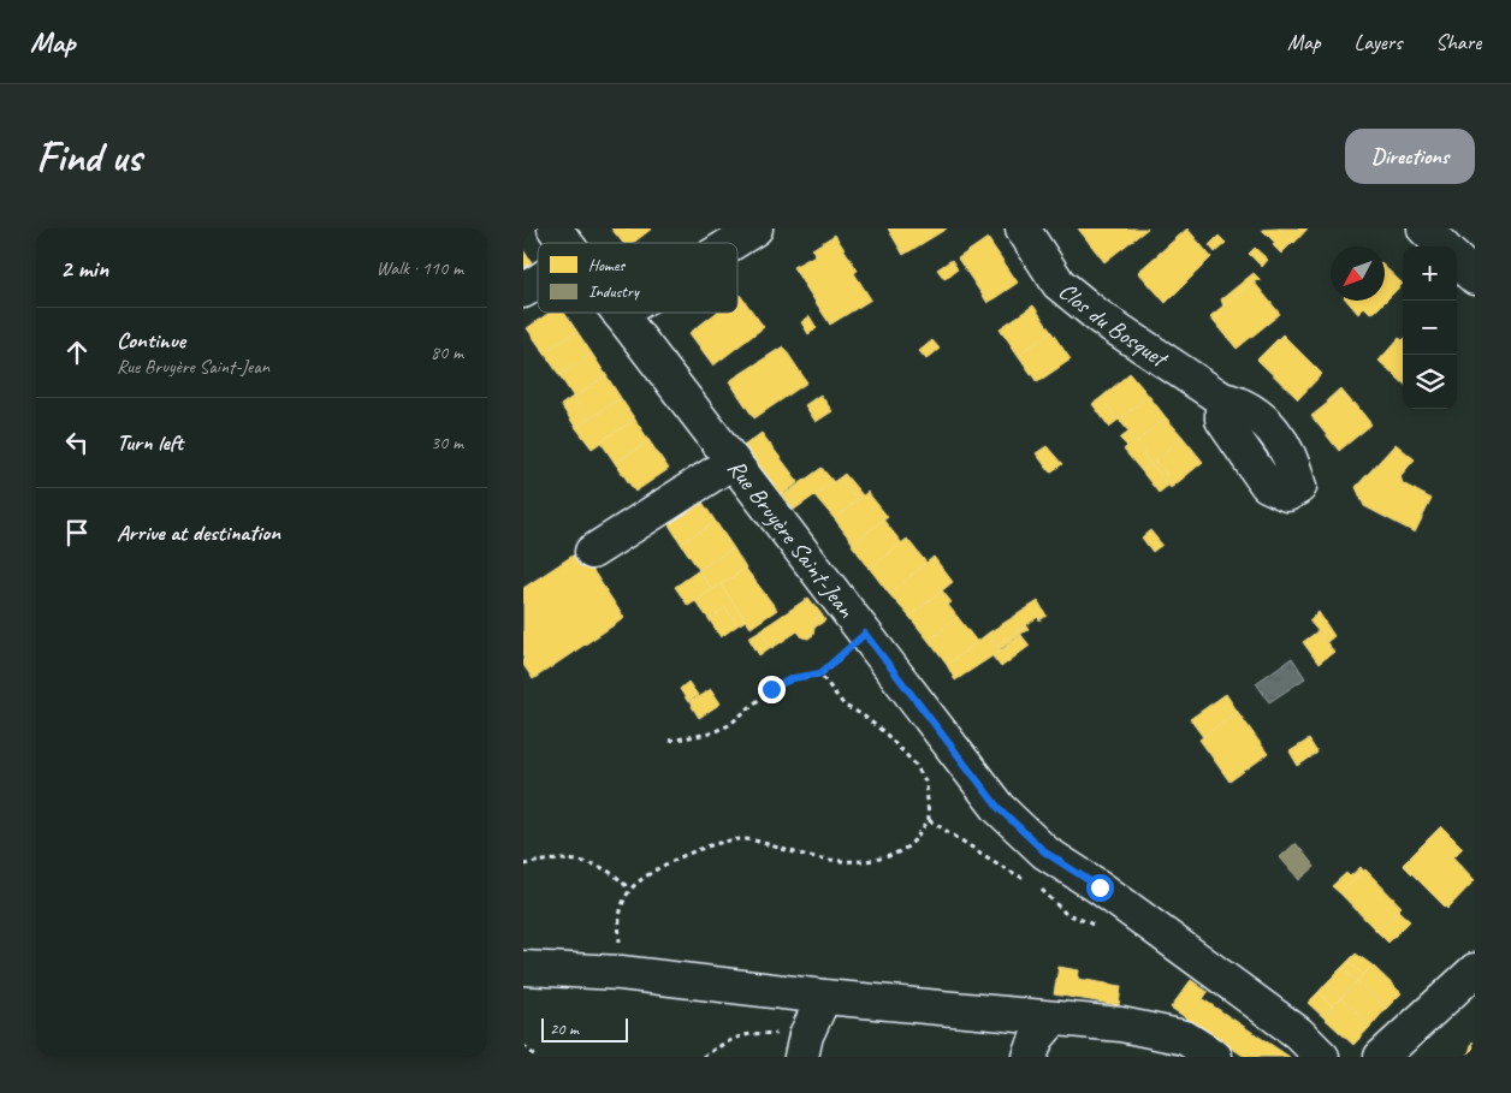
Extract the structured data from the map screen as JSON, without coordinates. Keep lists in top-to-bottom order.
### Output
{
  "streets": {
    "street": ["Clos du Bosquet", "Rue Bruyère Saint-Jean"]
  },
  "legend": ["Homes", "Industry"],
  "scale_bar": "20 m",
  "north": "bottom left",
  "page": {
    "header": "Map",
    "nav": ["Map", "Layers", "Share"],
    "buttons": "Directions",
    "title": "Find us",
    "heading": ["2 min", "Walk · 110 m"],
    "map_buttons": ["+", "−"],
    "list": [
      ["Continue", "Rue Bruyère Saint-Jean", "80 m"],
      ["Turn left", "30 m"],
      "Arrive at destination"
    ],
    "scale": "20 m"
  }
}
